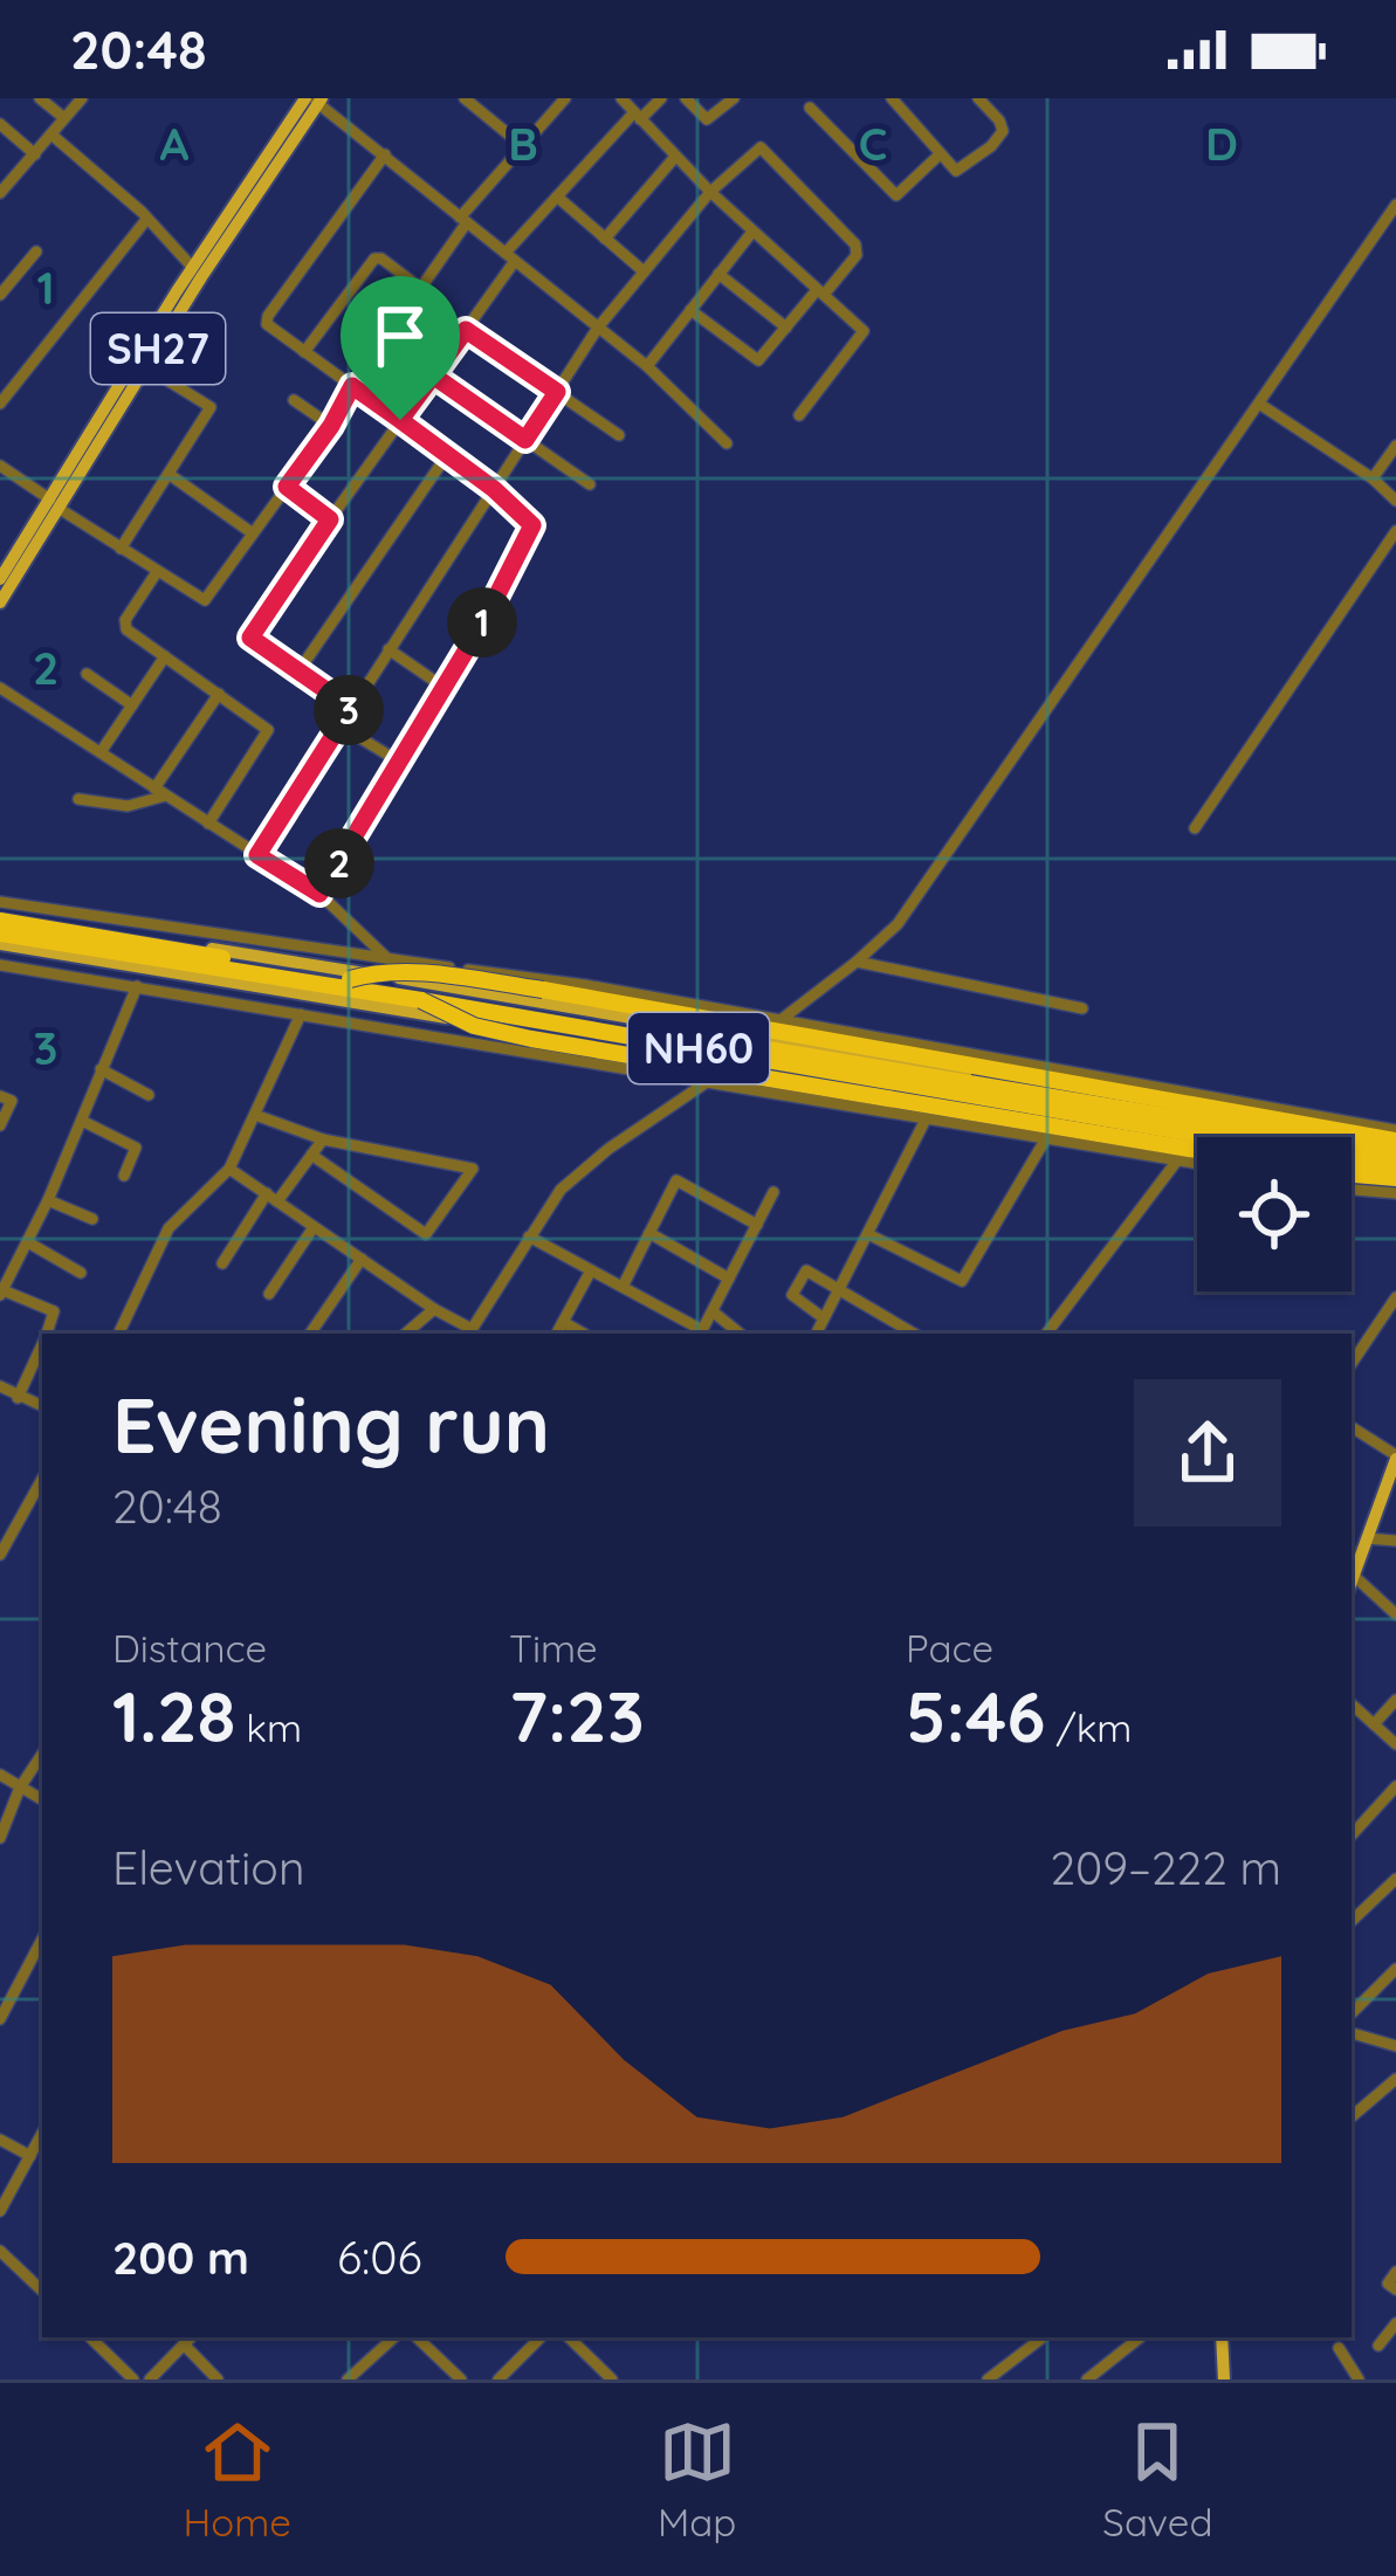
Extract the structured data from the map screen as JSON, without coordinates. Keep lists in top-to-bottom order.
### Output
{
  "streets": {
    "highway": ["NH60"],
    "main road": ["SH27"]
  },
  "page": {
    "status": "20:48",
    "pins": ["1", "3", "2"],
    "heading": ["Evening run", "20:48"],
    "stats": [
      ["Distance", "1.28 km"],
      ["Time", "7:23"],
      ["Pace", "5:46 /km"]
    ],
    "chart": ["Elevation", "209–222 m"],
    "list": [
      {
        "name": "200 m",
        "note": "6:06"
      }
    ],
    "tabs": ["Home", "Map", "Saved"]
  },
  "grid": {
    "columns": [
      "A",
      "B",
      "C",
      "D"
    ],
    "rows": ["1", "2", "3"]
  }
}
